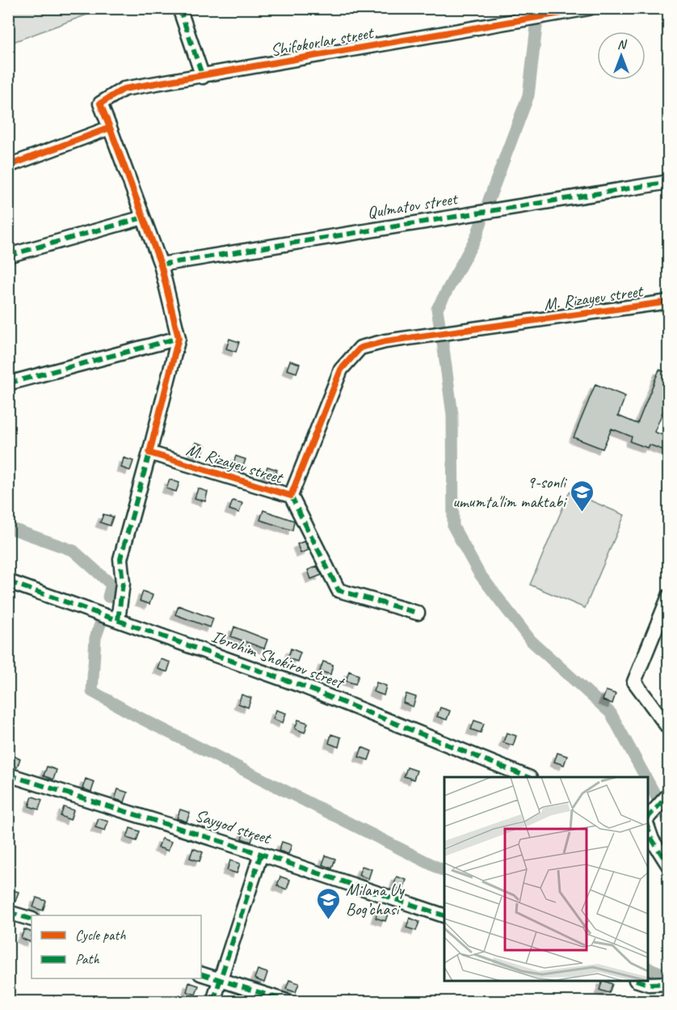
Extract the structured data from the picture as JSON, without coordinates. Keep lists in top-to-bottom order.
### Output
{
  "streets": {
    "street": [
      "Shifokorlar street",
      "Qulmatov street",
      "M. Rizayev street",
      "Ibrohim Shokirov street",
      "Sayyod street"
    ]
  },
  "places": {
    "school or university": ["9-sonli umumta'lim maktabi", "Milana Uy Bog’chasi"]
  },
  "legend": ["Cycle path", "Path"],
  "north": "top"
}
